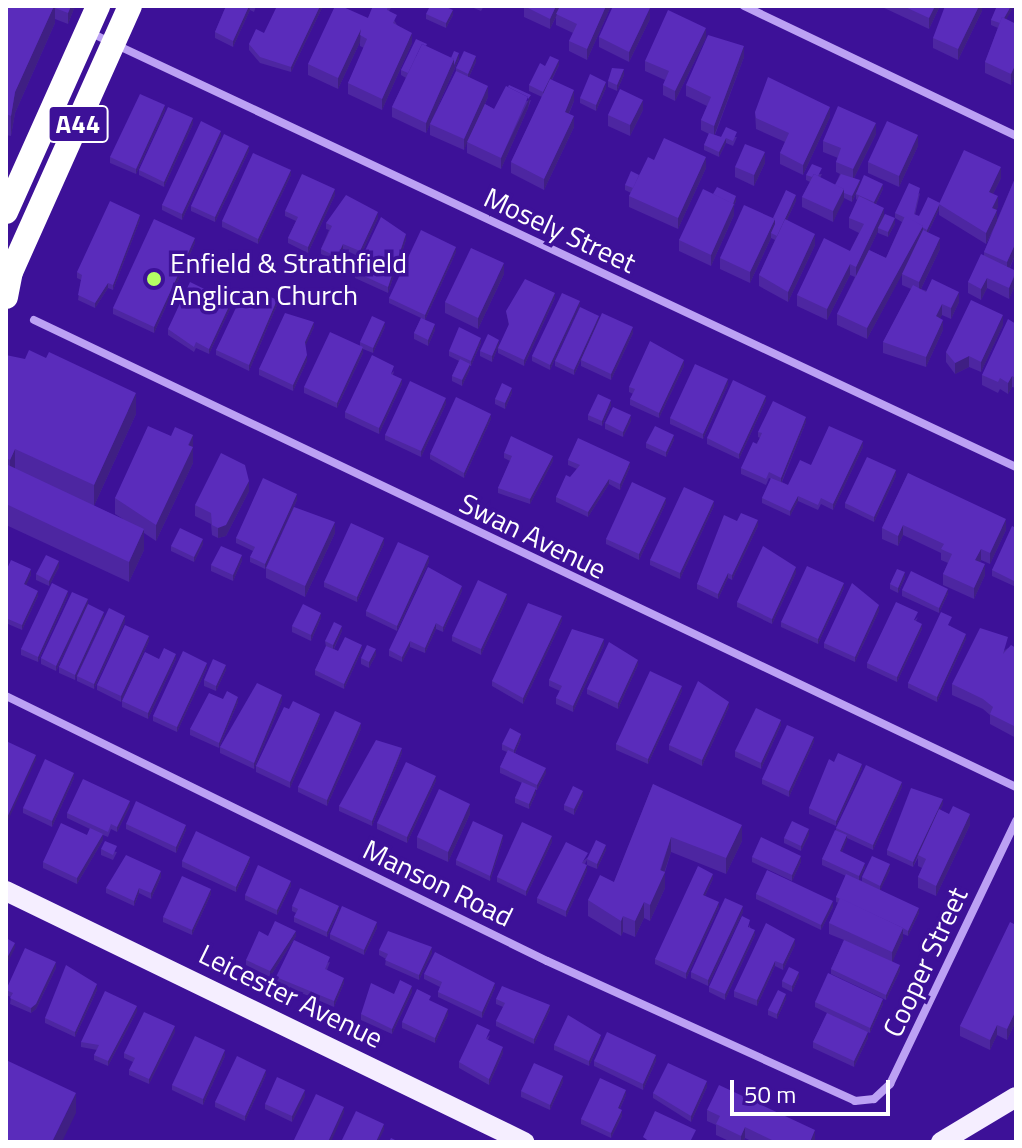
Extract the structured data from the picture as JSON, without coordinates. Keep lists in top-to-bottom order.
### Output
{
  "streets": {
    "highway": ["A44"],
    "main road": ["Leicester Avenue"],
    "street": [
      "Mosely Street",
      "Swan Avenue",
      "Manson Road",
      "Cooper Street"
    ]
  },
  "crossings": [
    ["A44", "Mosely Street"],
    ["Manson Road", "Cooper Street"]
  ],
  "places": ["Enfield & Strathfield Anglican Church"],
  "scale_bar": "50 m"
}
